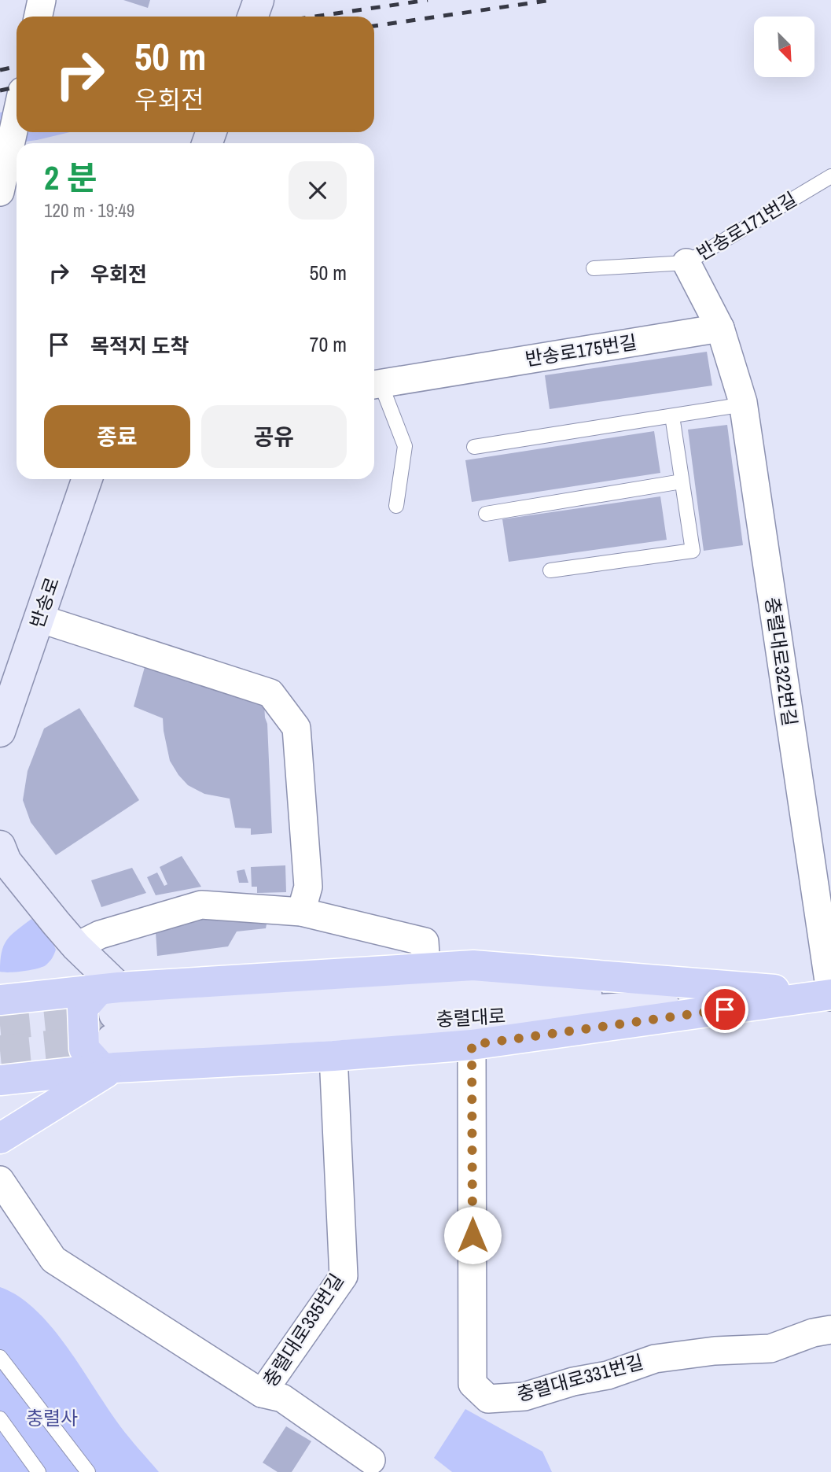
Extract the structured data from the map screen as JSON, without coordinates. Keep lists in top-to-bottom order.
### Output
{
  "streets": {
    "main road": ["반송로", "충렬대로"],
    "street": [
      "반송로175번길",
      "충렬대로322번길",
      "충렬대로335번길",
      "충렬대로331번길"
    ],
    "lane": ["반송로171번길"]
  },
  "crossings": [
    ["반송로175번길", "충렬대로322번길"],
    ["충렬대로322번길", "충렬대로"]
  ],
  "parks": ["충렬사"],
  "north": "bottom right",
  "page": {
    "turn": ["50 m", "우회전"],
    "heading": ["2 분", "120 m · 19:49"],
    "list": [
      {
        "name": "우회전",
        "value": "50 m"
      },
      {
        "name": "목적지 도착",
        "value": "70 m"
      }
    ],
    "buttons": ["종료", "공유"]
  }
}
